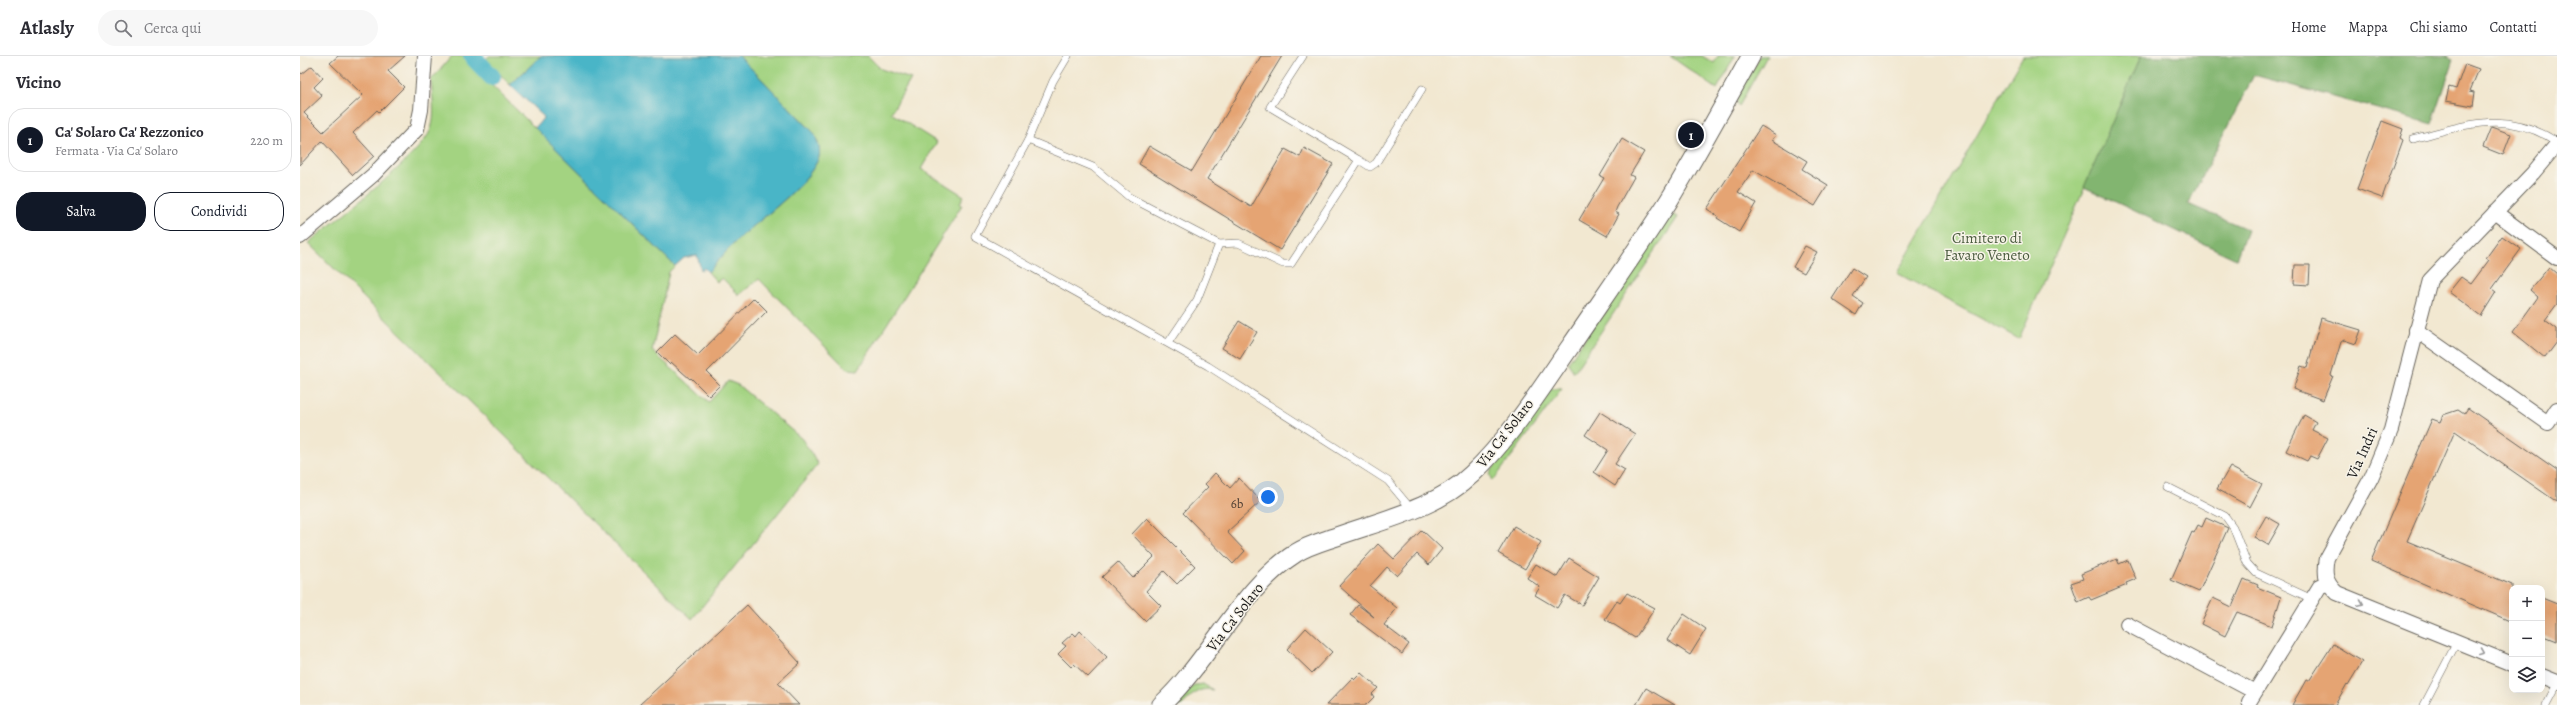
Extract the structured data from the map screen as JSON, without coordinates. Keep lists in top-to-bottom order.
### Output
{
  "streets": {
    "street": ["Via Ca' Solaro", "Via Indri"]
  },
  "parks": ["Cimitero di Favaro Veneto"],
  "house_numbers": ["6b"],
  "page": {
    "header": "Atlasly",
    "search": "Cerca qui",
    "nav": [
      "Home",
      "Mappa",
      "Chi siamo",
      "Contatti"
    ],
    "heading": "Vicino",
    "list": [
      {
        "mark": "1",
        "name": "Ca' Solaro Ca' Rezzonico",
        "note": "Fermata · Via Ca' Solaro",
        "value": "220 m"
      }
    ],
    "pins": "1",
    "buttons": ["Salva", "Condividi"],
    "map_buttons": ["+", "−"]
  }
}
